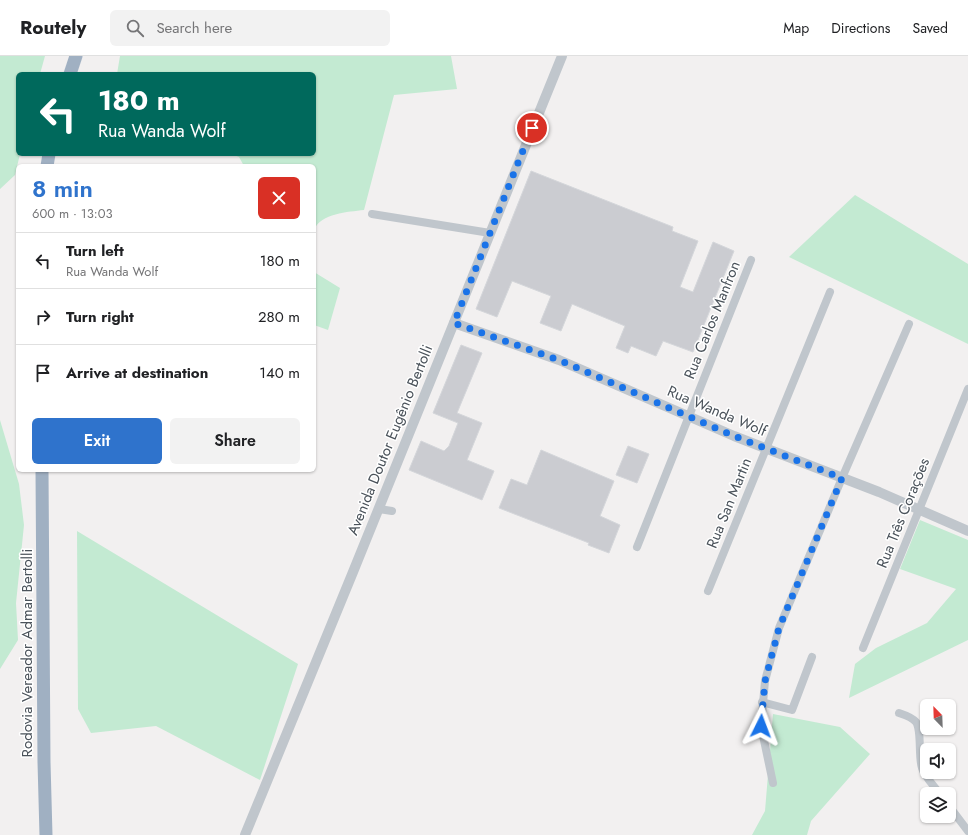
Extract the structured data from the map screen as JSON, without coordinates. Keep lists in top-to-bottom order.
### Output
{
  "streets": {
    "highway": ["Rodovia Vereador Admar Bertolli"],
    "street": [
      "Rua Carlos Manfron",
      "Rua Wanda Wolf",
      "Avenida Doutor Eugênio Bertolli",
      "Rua San Martin",
      "Rua Três Corações"
    ]
  },
  "crossings": [
    ["Rua Carlos Manfron", "Rua Wanda Wolf"],
    ["Rua Wanda Wolf", "Avenida Doutor Eugênio Bertolli"],
    ["Rua Wanda Wolf", "Rua San Martin"],
    ["Rua Wanda Wolf", "Rua Três Corações"]
  ],
  "north": "top left",
  "page": {
    "header": "Routely",
    "search": "Search here",
    "nav": ["Map", "Directions", "Saved"],
    "turn": ["180 m", "Rua Wanda Wolf"],
    "heading": ["8 min", "600 m · 13:03"],
    "list": [
      {
        "name": "Turn left",
        "note": "Rua Wanda Wolf",
        "value": "180 m"
      },
      {
        "name": "Turn right",
        "value": "280 m"
      },
      {
        "name": "Arrive at destination",
        "value": "140 m"
      }
    ],
    "buttons": ["Exit", "Share"]
  }
}
